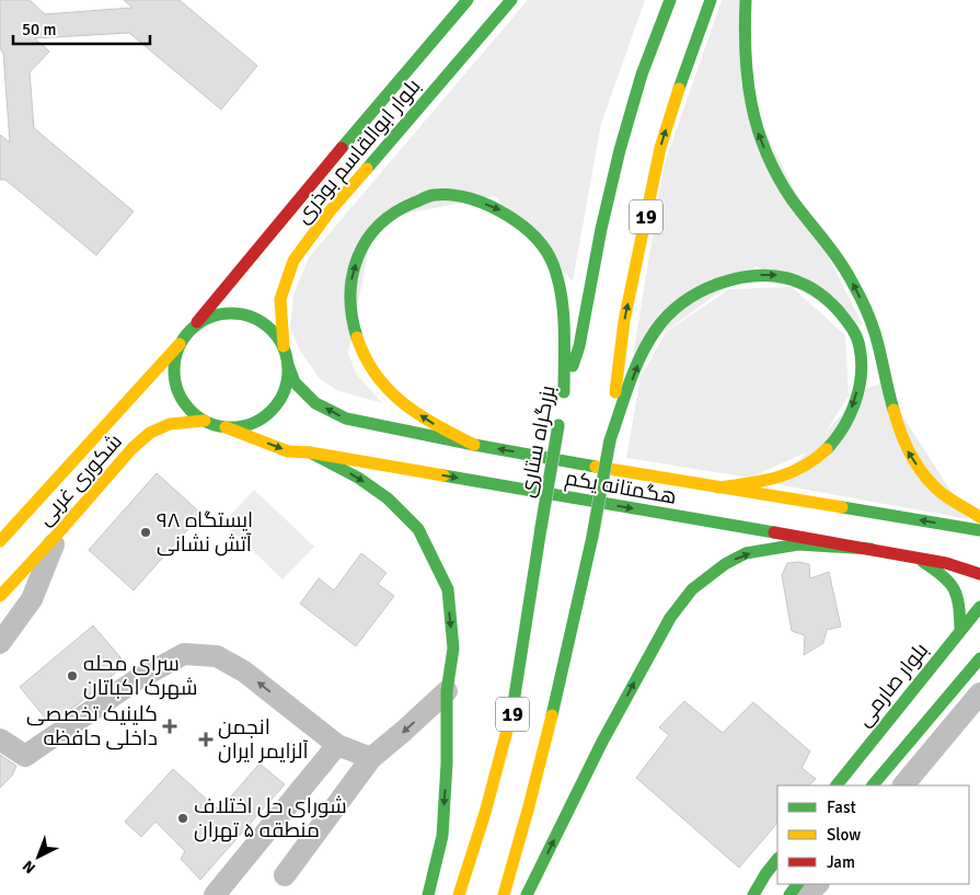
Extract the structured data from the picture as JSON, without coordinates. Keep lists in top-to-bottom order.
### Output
{
  "streets": {
    "main road": [
      "بلوار ابوالقاسم بوذری",
      "19",
      "بزرگراه ستاری",
      "شکوری غربی",
      "هگمتانه یکم",
      "بلوار صارمی"
    ]
  },
  "crossings": [
    ["بلوار ابوالقاسم بوذری", "شکوری غربی"],
    ["بلوار ابوالقاسم بوذری", "هگمتانه یکم"],
    ["شکوری غربی", "هگمتانه یکم"]
  ],
  "places": {
    "other": ["ایستگاه ۹۸ آتش نشانی", "سرای محله شهرک اکباتان", "شورای حل اختلاف منطقه ۵ تهران"],
    "health": ["کلینیک تخصصی داخلی حافظه", "انجمن آلزایمر ایران"]
  },
  "legend": ["Fast", "Slow", "Jam"],
  "scale_bar": "50 m",
  "north": "bottom left"
}
